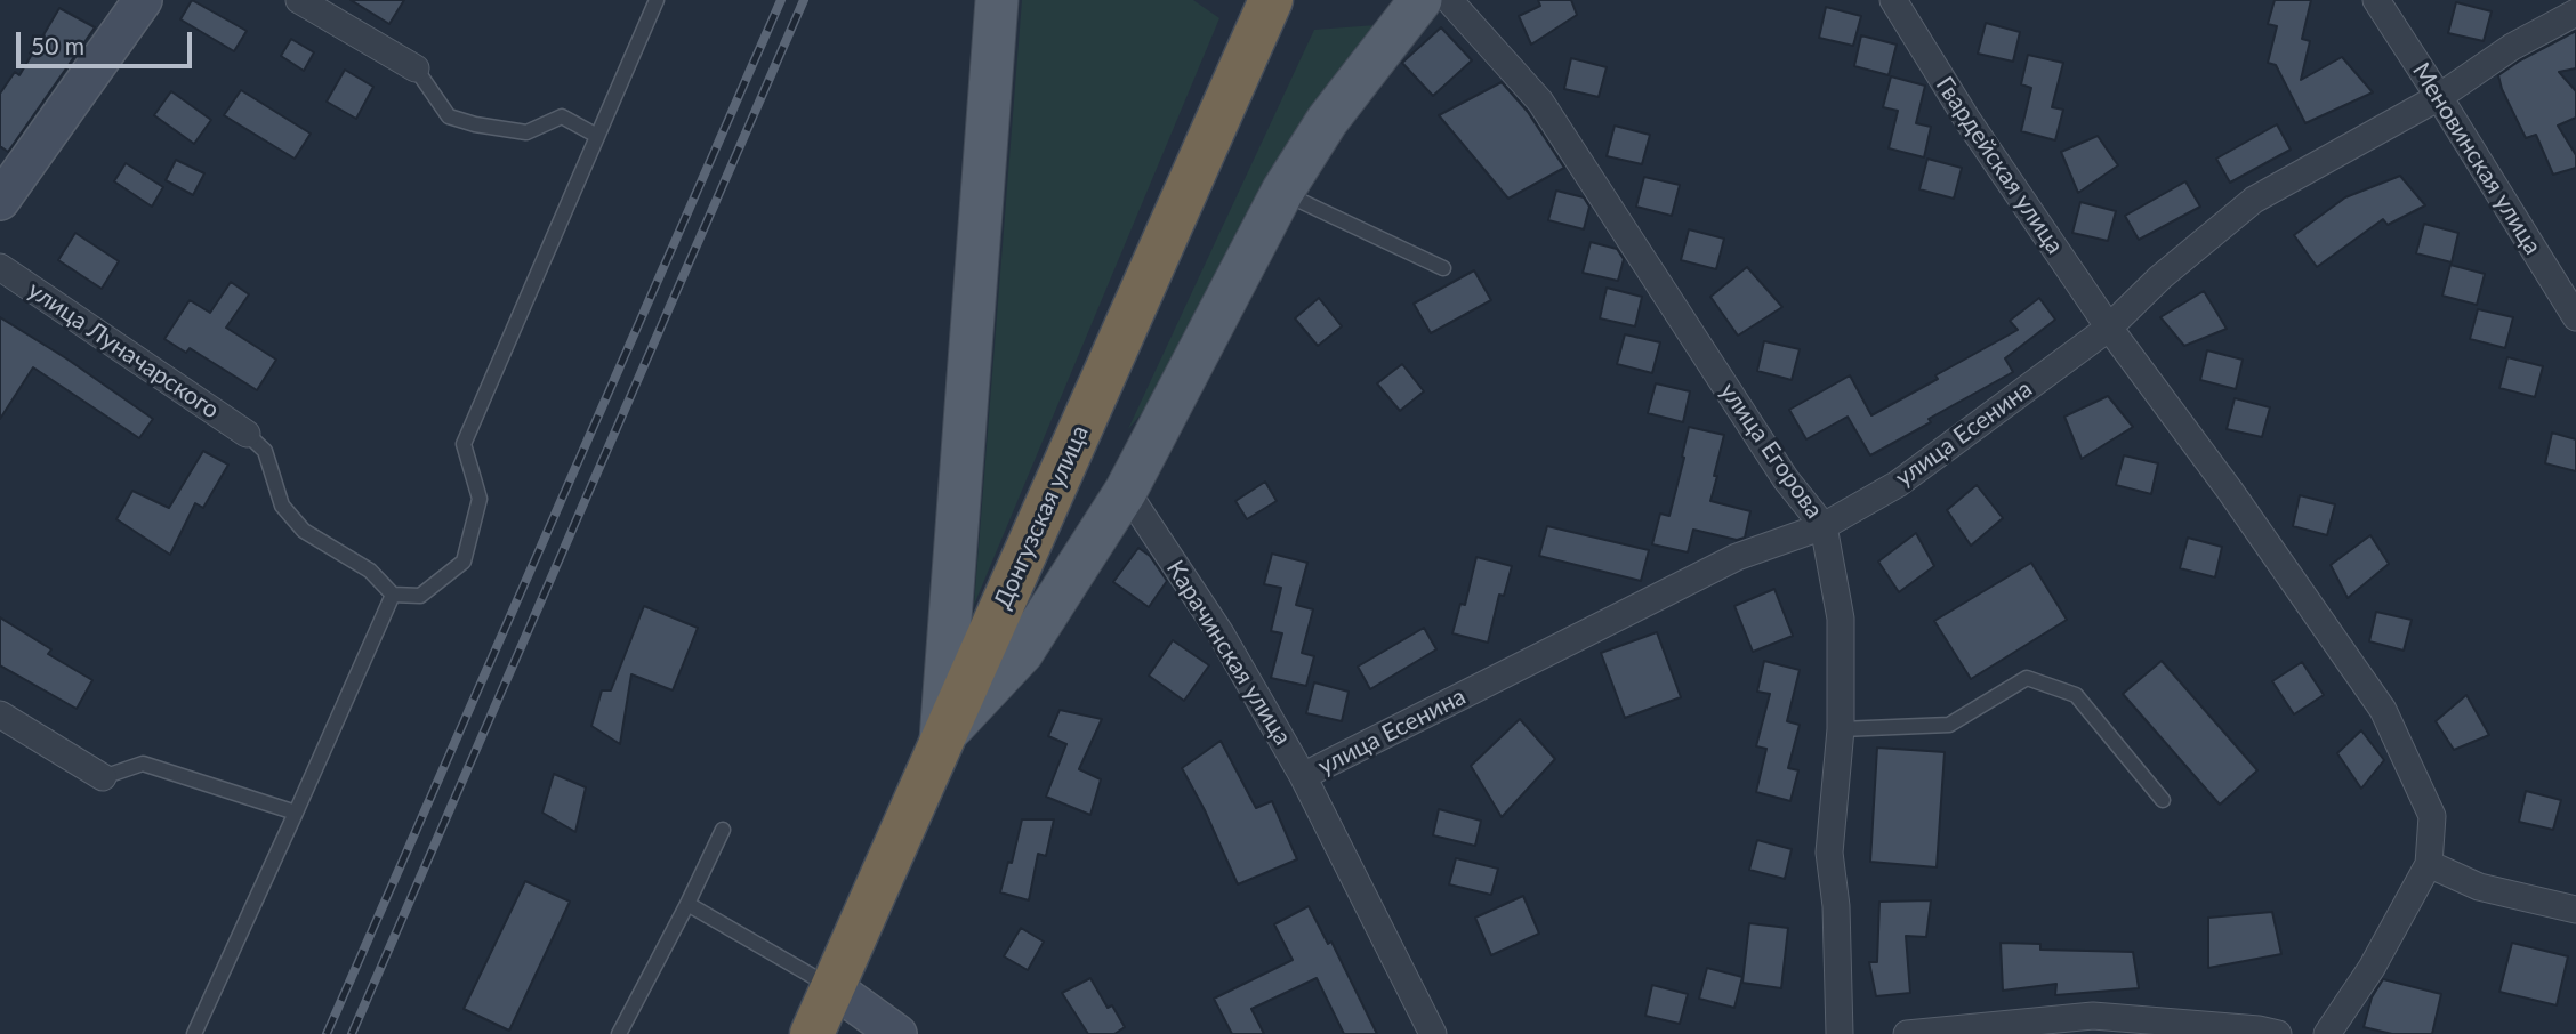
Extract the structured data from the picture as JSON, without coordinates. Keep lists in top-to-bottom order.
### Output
{
  "streets": {
    "highway": ["Донгузская улица"],
    "street": [
      "Меновинская улица",
      "Гвардейская улица",
      "улица Луначарского",
      "улица Есенина",
      "улица Егорова",
      "Карачинская улица"
    ]
  },
  "crossings": [
    ["Меновинская улица", "улица Есенина"],
    ["Гвардейская улица", "улица Есенина"],
    ["улица Есенина", "улица Егорова"],
    ["улица Есенина", "Карачинская улица"]
  ],
  "scale_bar": "50 m"
}
